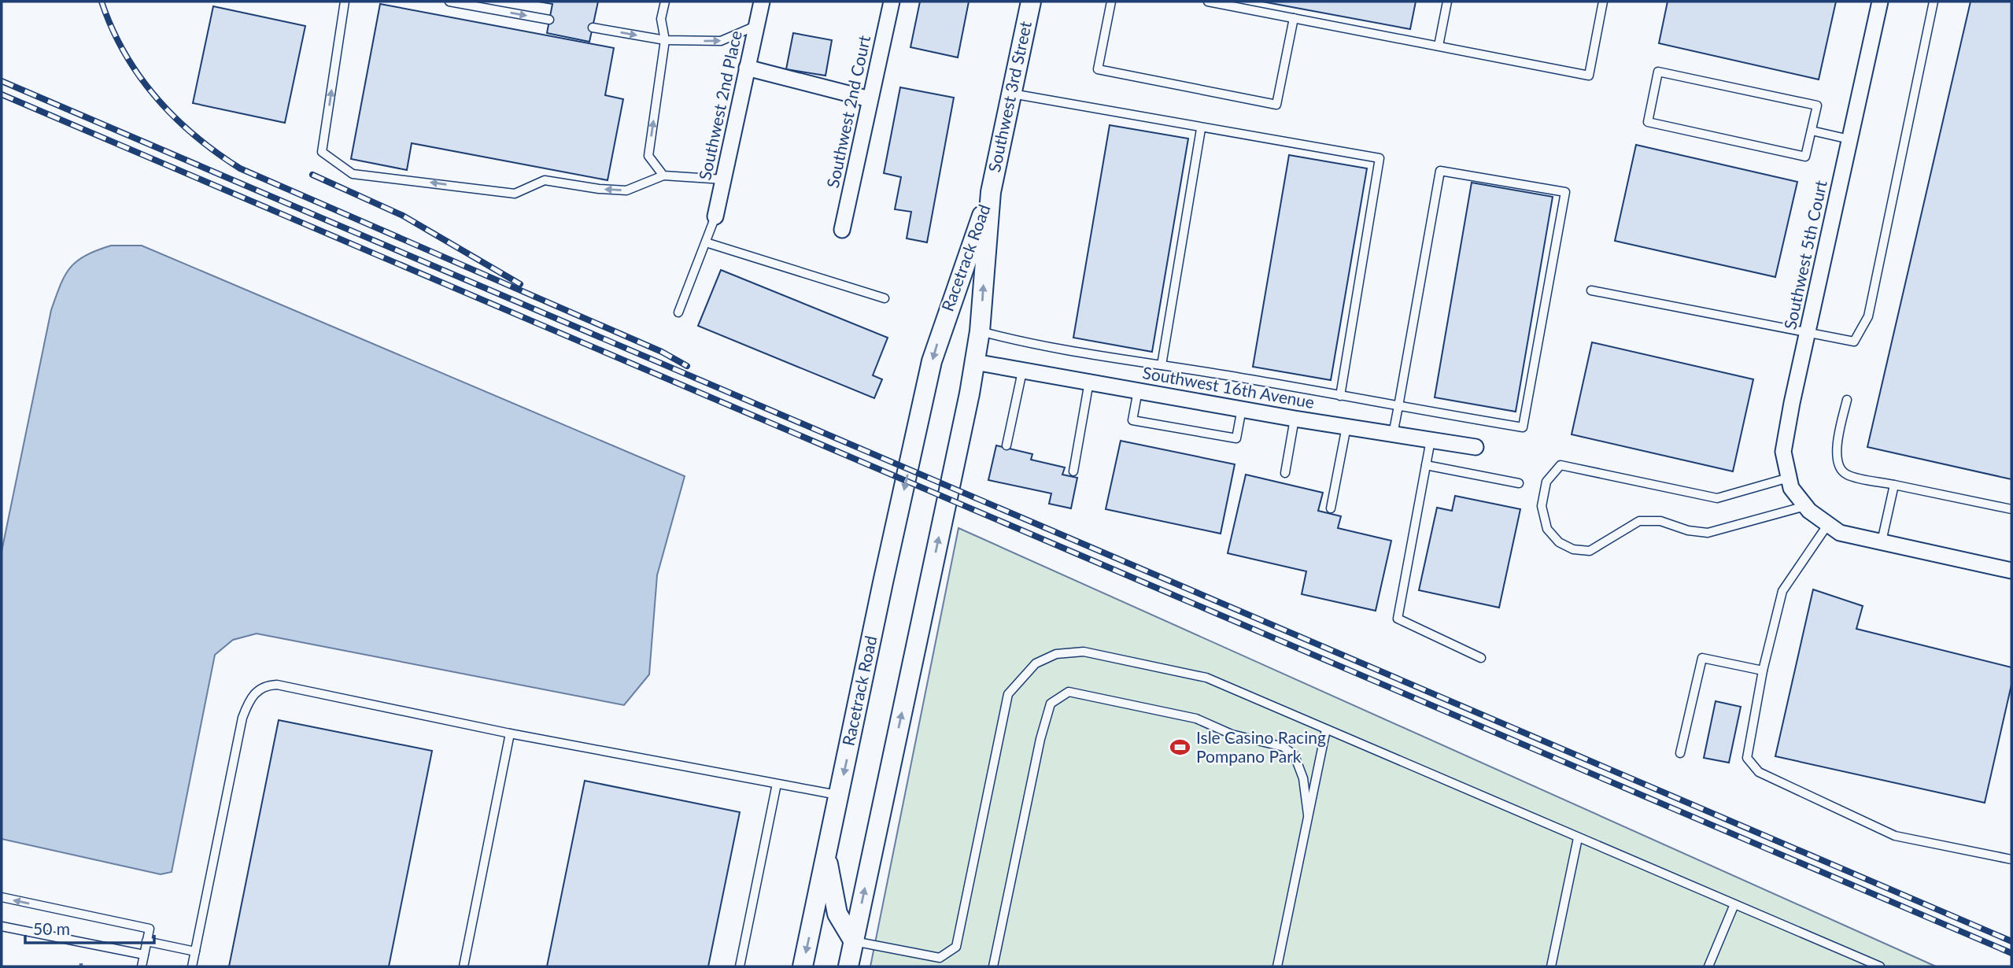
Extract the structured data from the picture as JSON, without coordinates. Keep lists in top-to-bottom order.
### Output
{
  "streets": {
    "street": [
      "Southwest 3rd Street",
      "Southwest 2nd Place",
      "Southwest 2nd Court",
      "Southwest 5th Court",
      "Racetrack Road",
      "Southwest 16th Avenue"
    ]
  },
  "crossings": [
    ["Southwest 3rd Street", "Racetrack Road"],
    ["Racetrack Road", "Southwest 16th Avenue"]
  ],
  "places": {
    "sports": ["Isle Casino Racing Pompano Park"]
  },
  "scale_bar": "50 m"
}
